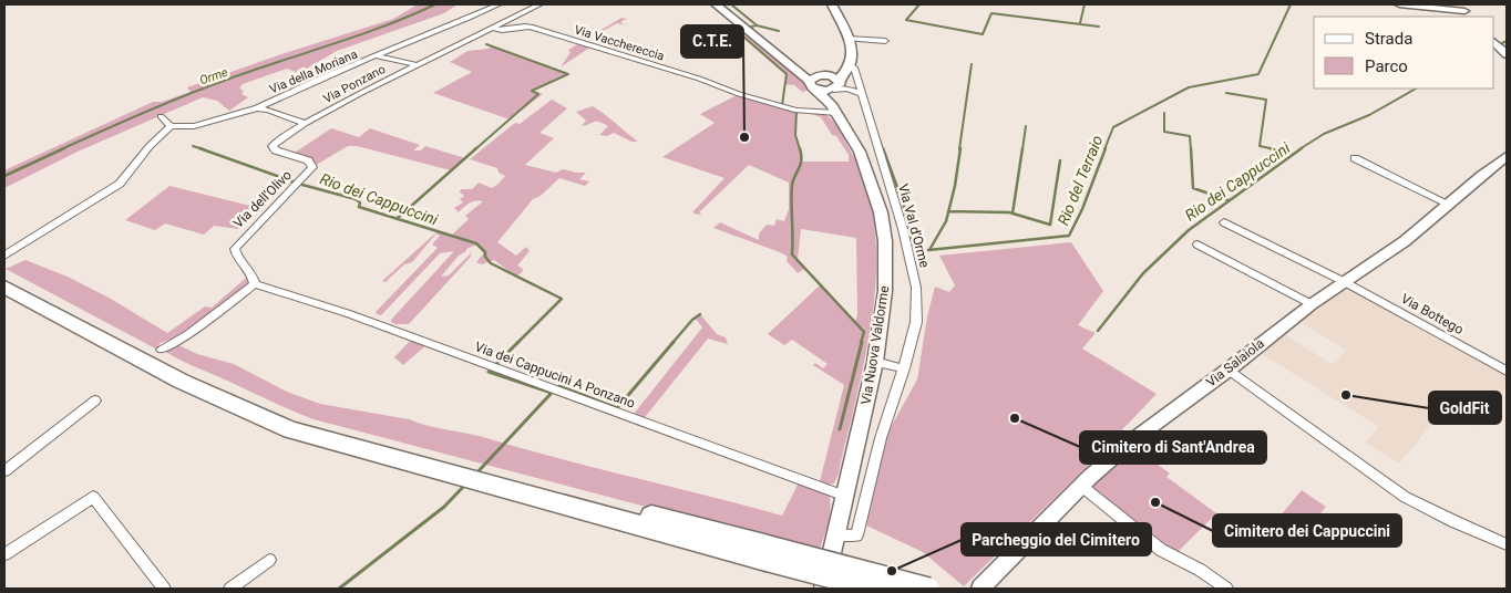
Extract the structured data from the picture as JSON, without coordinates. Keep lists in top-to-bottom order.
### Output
{
  "streets": {
    "street": [
      "Via Vacchereccia",
      "Via della Moriana",
      "Via Ponzano",
      "Via dell'Olivo",
      "Via Val d'Orme",
      "Via Bottego",
      "Via Nuova Valdorme",
      "Via Salaiola",
      "Via dei Cappucini A Ponzano"
    ]
  },
  "crossings": [
    ["Via Vacchereccia", "Via Ponzano"],
    ["Via Vacchereccia", "Via Nuova Valdorme"],
    ["Via della Moriana", "Via Ponzano"],
    ["Via Ponzano", "Via dell'Olivo"],
    ["Via dell'Olivo", "Via dei Cappucini A Ponzano"],
    ["Via Val d'Orme", "Via Nuova Valdorme"],
    ["Via Bottego", "Via Salaiola"],
    ["Via Nuova Valdorme", "Via dei Cappucini A Ponzano"]
  ],
  "water": ["Orme", "Rio del Terraio", "Rio dei Cappuccini"],
  "places": [
    "C.T.E.",
    "GoldFit",
    "Cimitero di Sant'Andrea",
    "Cimitero dei Cappuccini",
    "Parcheggio del Cimitero"
  ],
  "legend": ["Strada", "Parco"]
}
